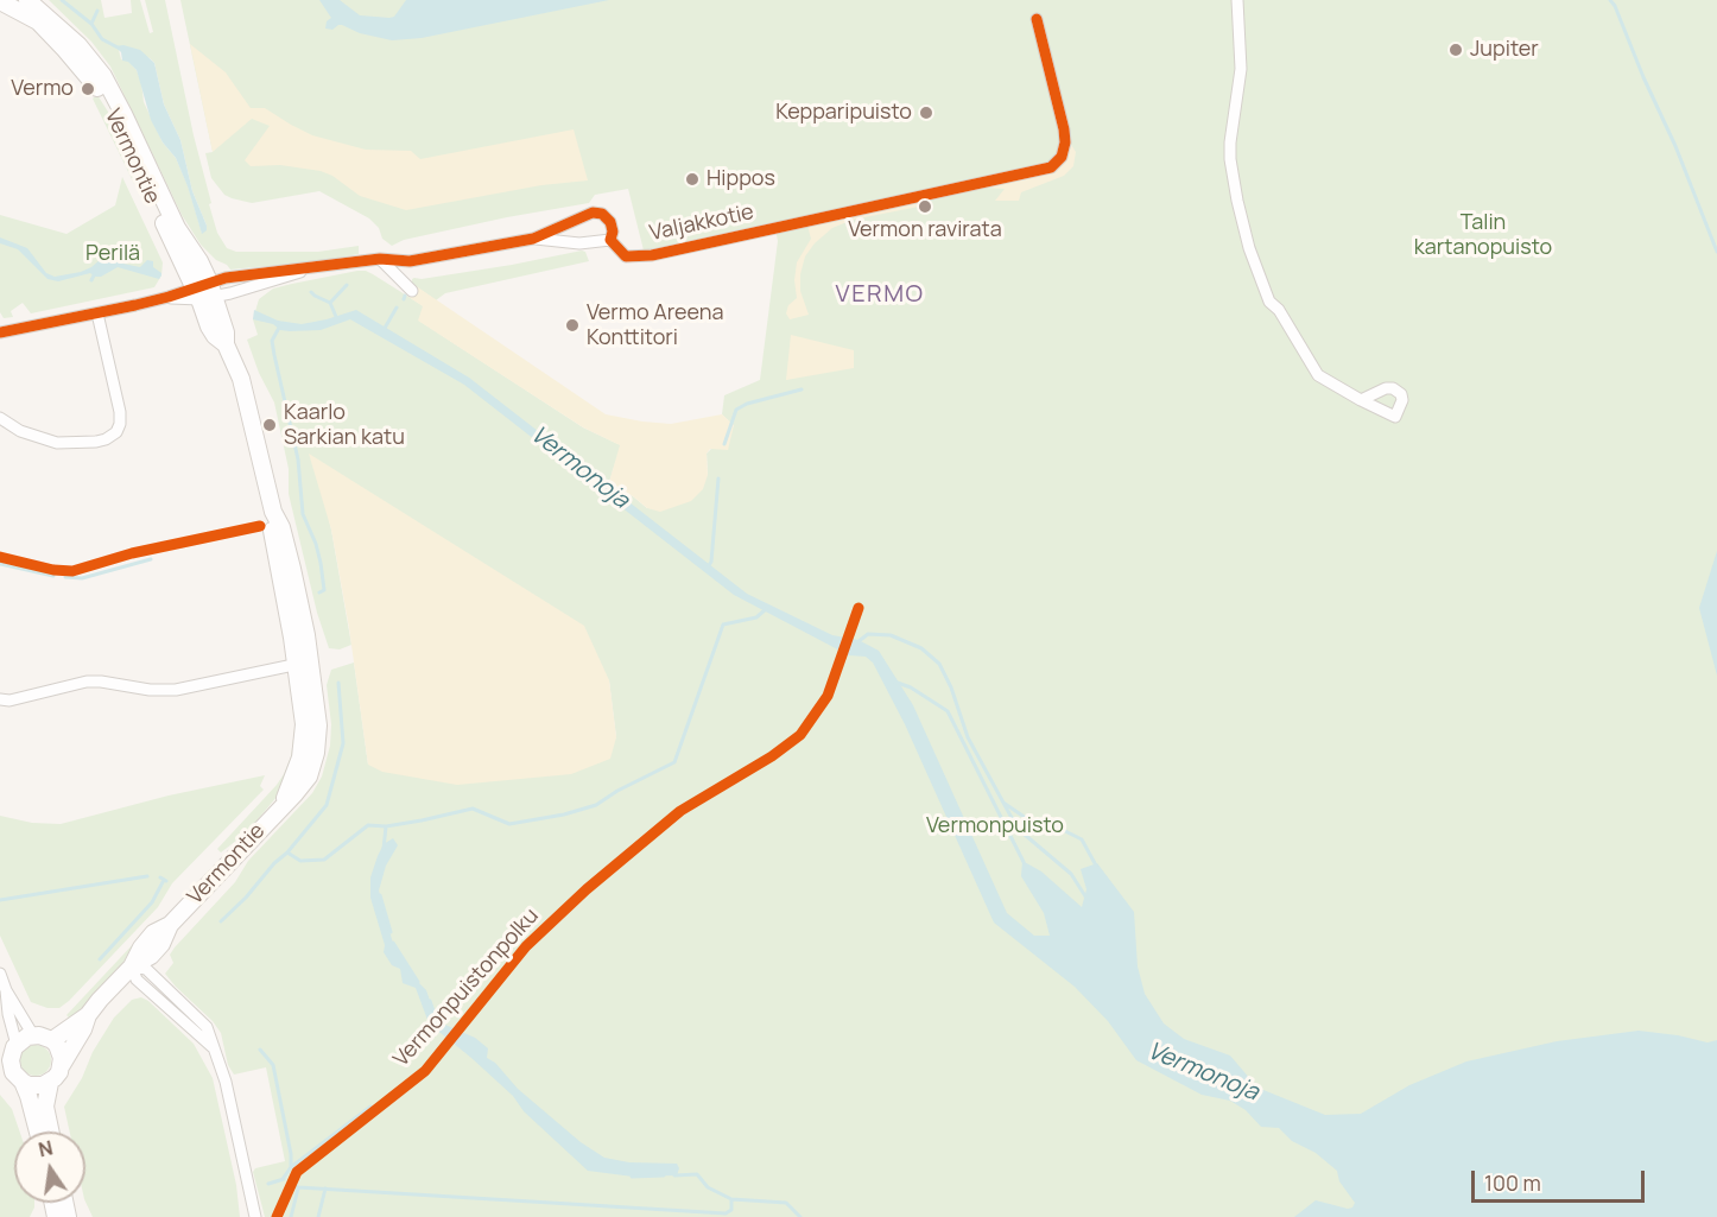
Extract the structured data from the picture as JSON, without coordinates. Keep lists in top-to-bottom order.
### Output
{
  "streets": {
    "main road": ["Vermontie"],
    "street": ["Valjakkotie"],
    "cycle path": ["Vermonpuistonpolku"]
  },
  "districts": ["VERMO"],
  "water": ["Vermonoja"],
  "parks": ["Talin kartanopuisto", "Perilä", "Vermonpuisto"],
  "places": [
    "Jupiter",
    "Vermo",
    "Kepparipuisto",
    "Hippos",
    "Vermon ravirata",
    "Vermo Areena Konttitori",
    "Kaarlo Sarkian katu"
  ],
  "scale_bar": "100 m",
  "north": "top"
}
